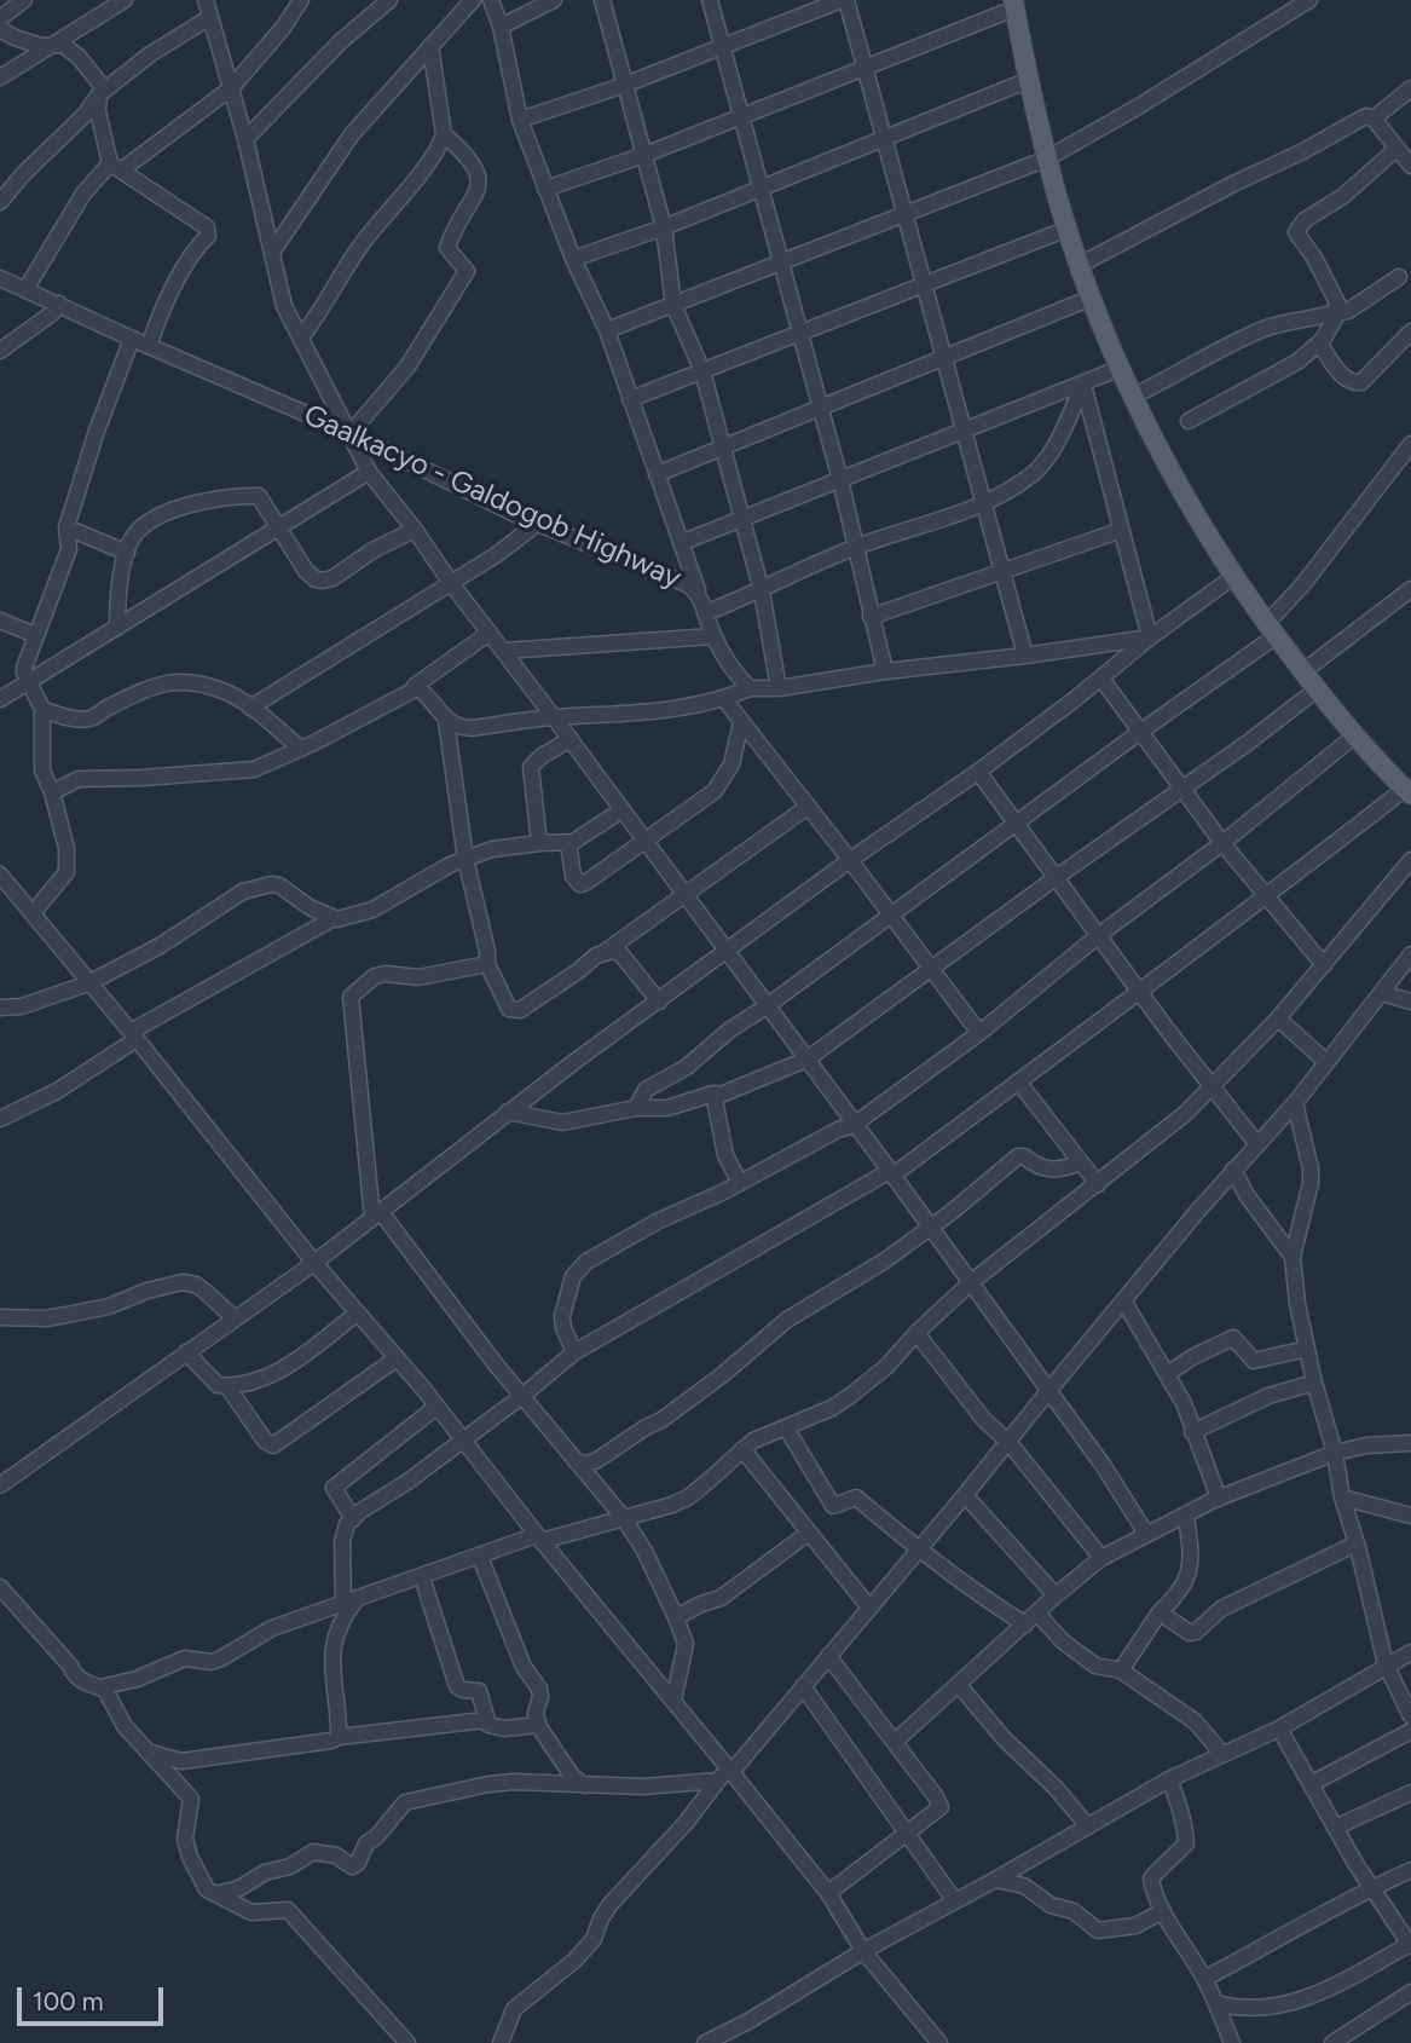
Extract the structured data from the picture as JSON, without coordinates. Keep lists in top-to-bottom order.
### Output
{
  "streets": {
    "street": ["Gaalkacyo - Galdogob Highway"]
  },
  "scale_bar": "100 m"
}
